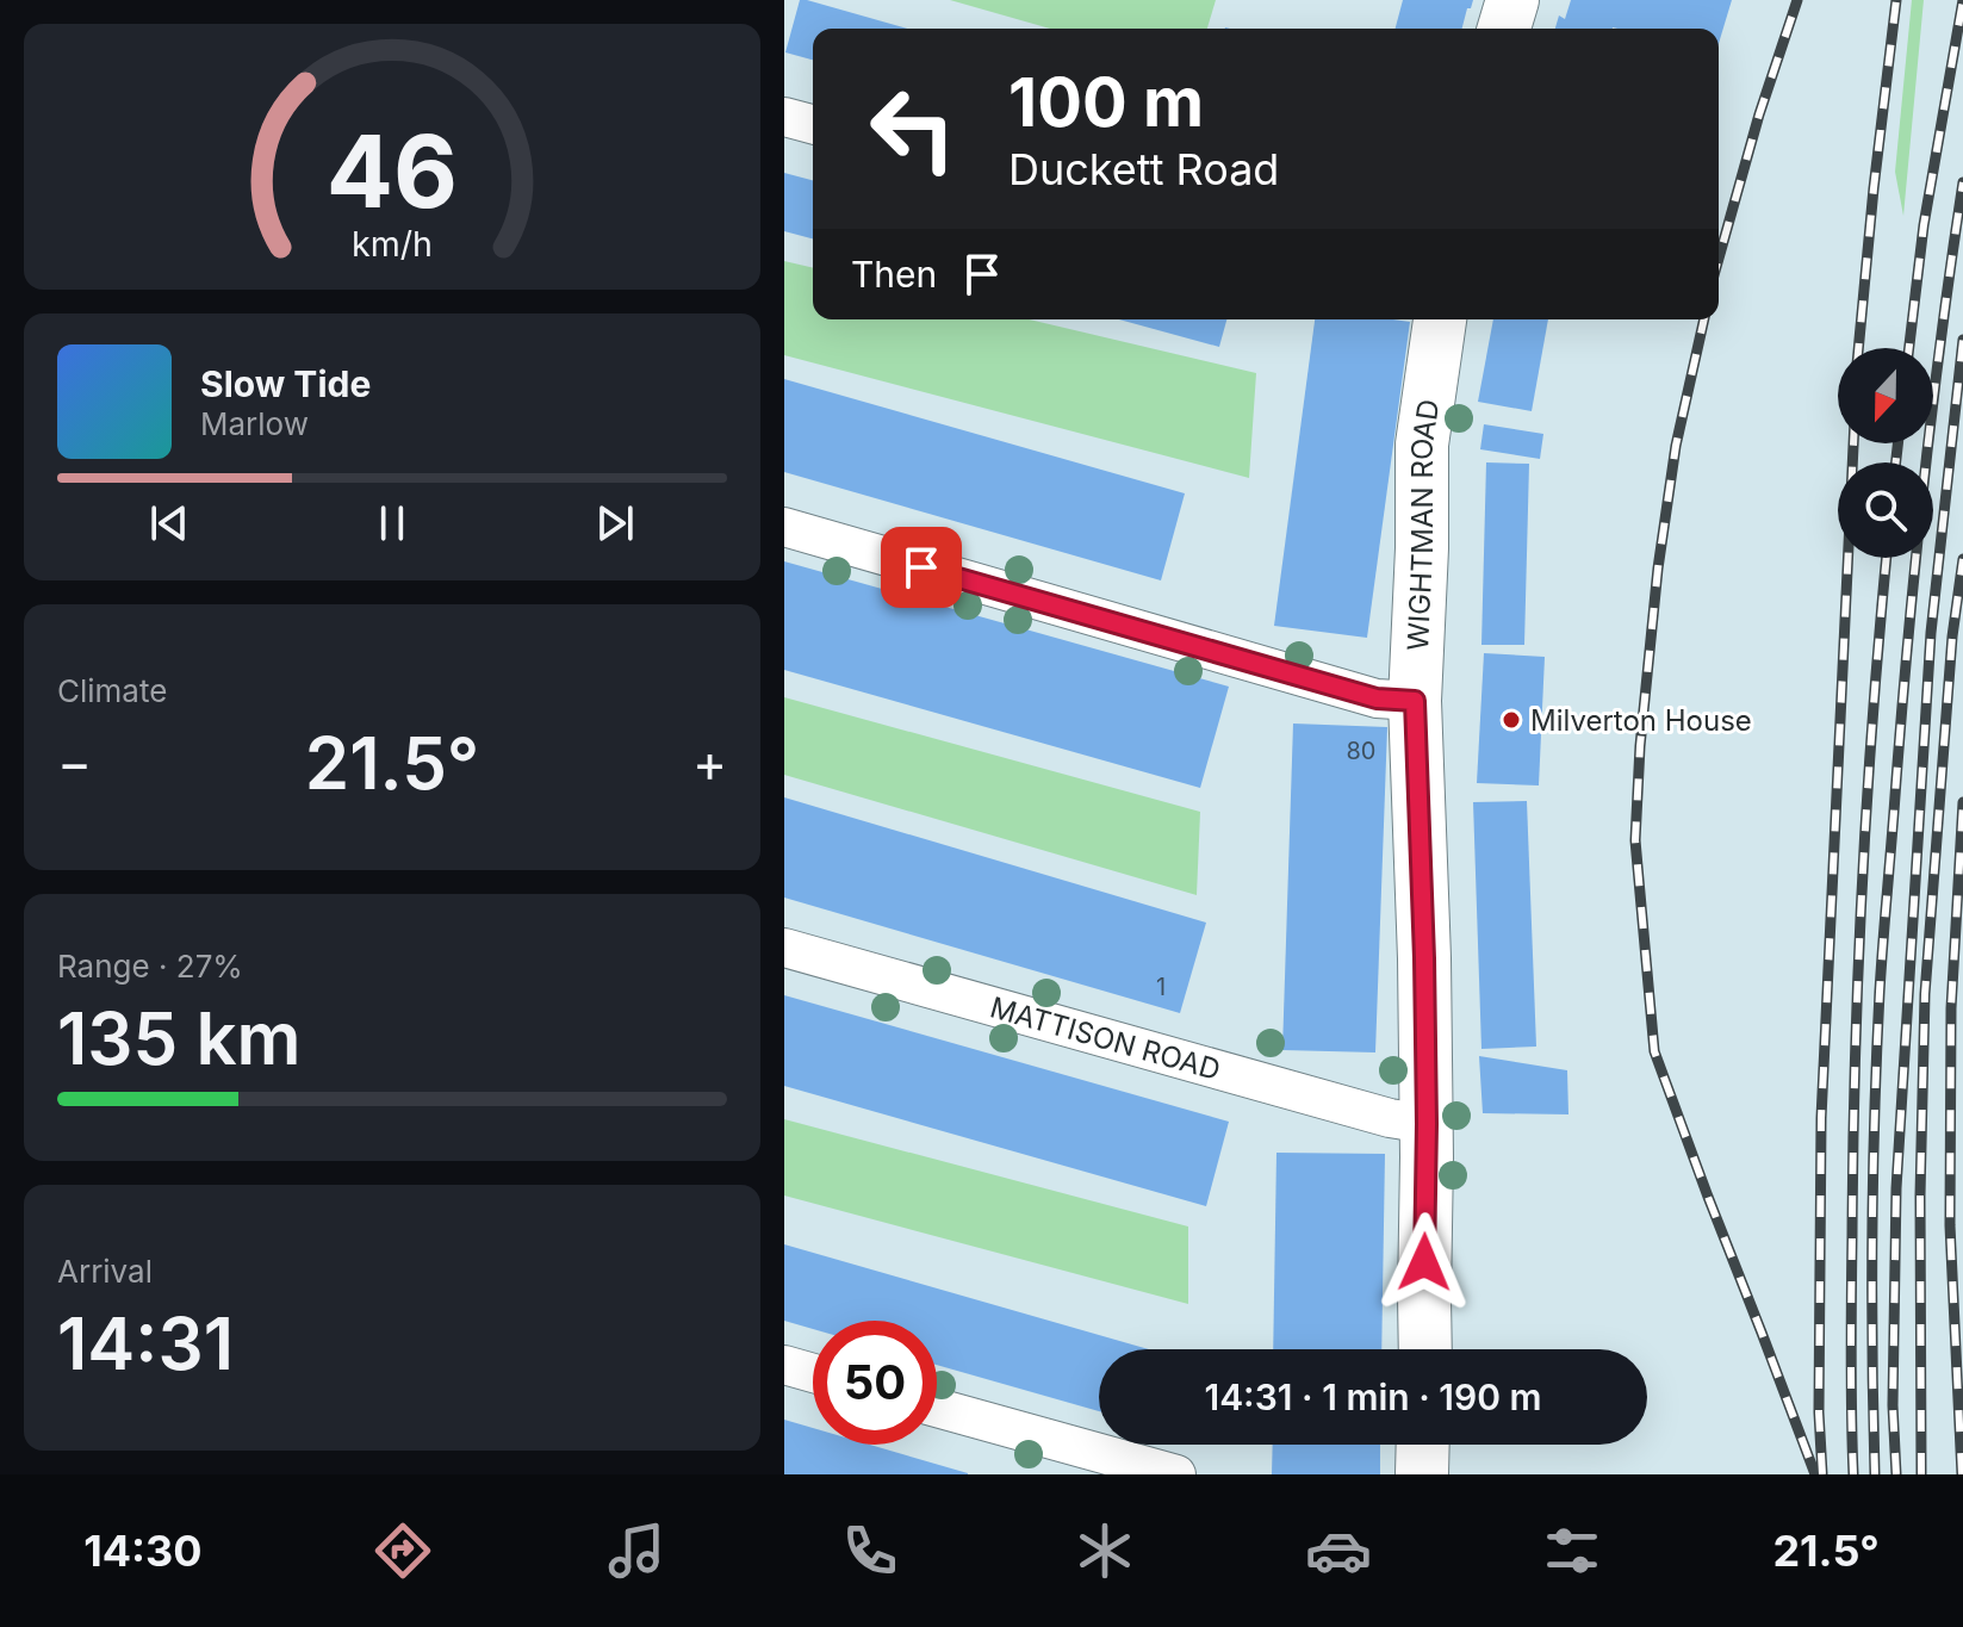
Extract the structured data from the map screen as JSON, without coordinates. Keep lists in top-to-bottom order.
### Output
{
  "streets": {
    "main road": ["WIGHTMAN ROAD"],
    "street": ["MATTISON ROAD"]
  },
  "crossings": [
    ["WIGHTMAN ROAD", "MATTISON ROAD"]
  ],
  "places": ["Milverton House"],
  "house_numbers": ["80", "1"],
  "north": "bottom",
  "page": {
    "turn": ["100 m", "Duckett Road"],
    "then": "Then",
    "song": ["Slow Tide", "Marlow"],
    "tile": [
      "Climate",
      ["Range · 27%", "135 km"],
      ["Arrival", "14:31"]
    ],
    "heat": ["−", "21.5°", "+"],
    "limit": "50",
    "trip": "14:31 · 1 min · 190 m",
    "tabs": ["14:30", "21.5°"],
    "gauge": ["46", "km/h"]
  }
}
